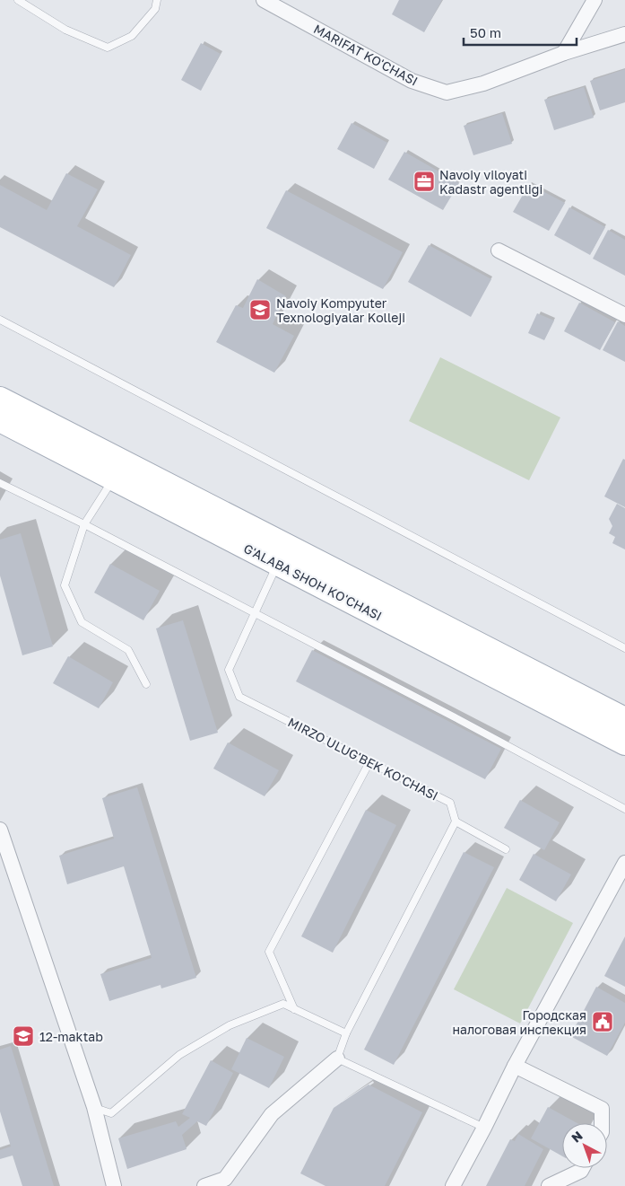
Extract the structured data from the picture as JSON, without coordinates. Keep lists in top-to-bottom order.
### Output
{
  "streets": {
    "main road": ["G'ALABA SHOH KO'CHASI"],
    "street": ["MARIFAT KO'CHASI"],
    "lane": ["MIRZO ULUG'BEK KO'CHASI"]
  },
  "places": {
    "office": ["Navoiy viloyati Kadastr agentligi"],
    "school or university": ["Navoiy Kompyuter Texnologiyalar Kolleji", "12-maktab"],
    "public building": ["Городская налоговая инспекция"]
  },
  "scale_bar": "50 m",
  "north": "top left"
}
